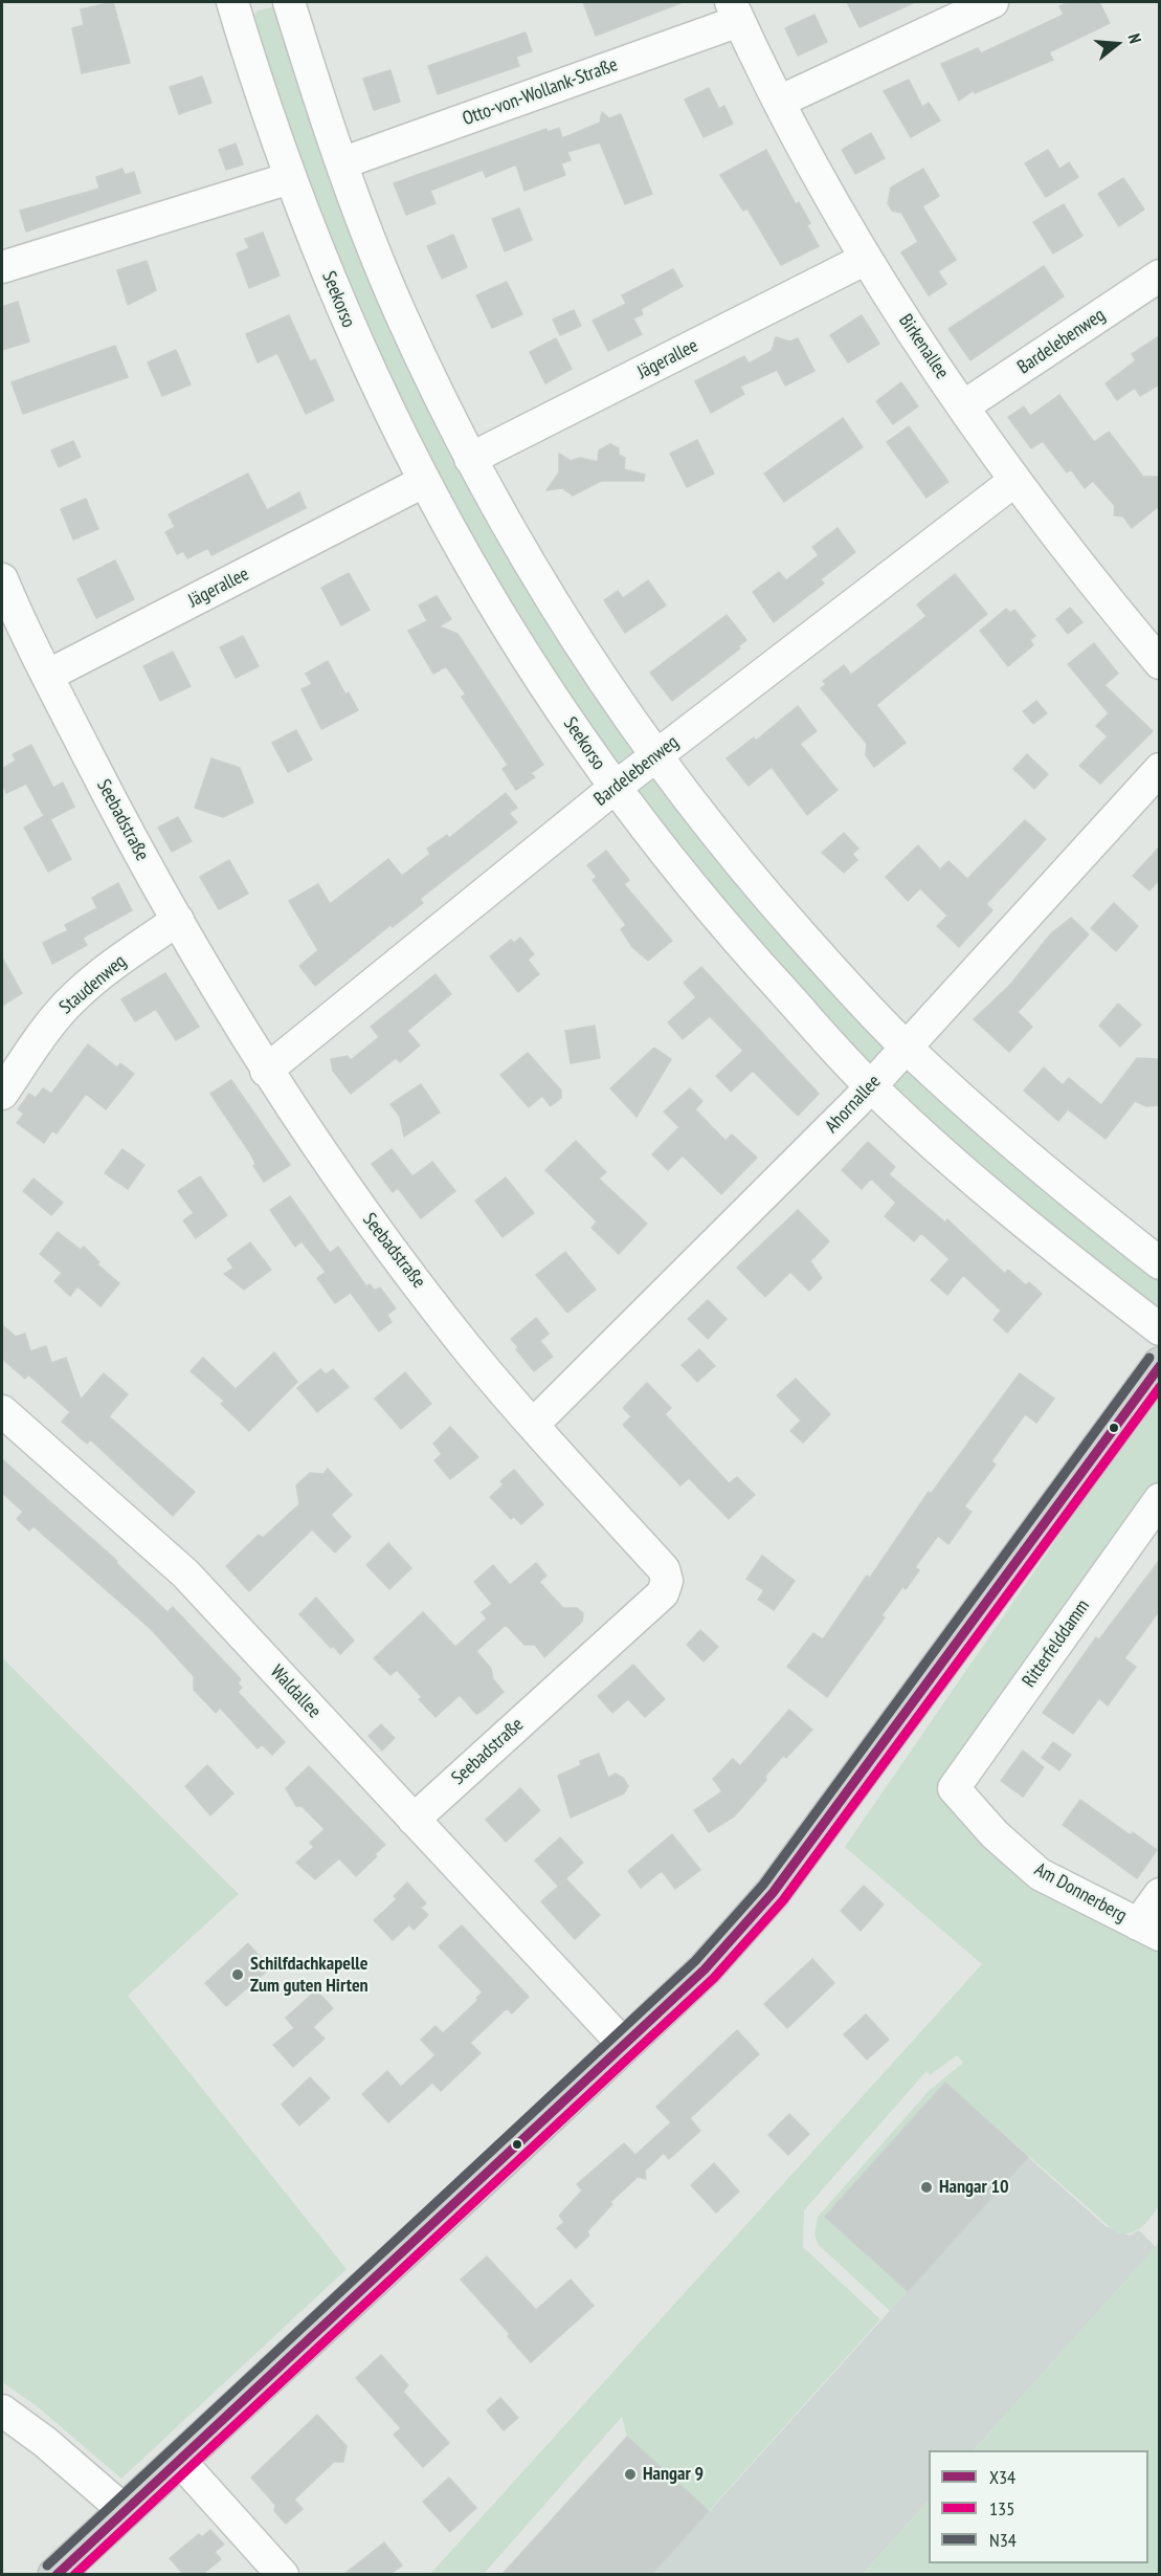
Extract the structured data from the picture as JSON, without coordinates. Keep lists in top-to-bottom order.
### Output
{
  "streets": {
    "street": [
      "Otto-von-Wollank-Straße",
      "Seekorso",
      "Bardelebenweg",
      "Birkenallee",
      "Jägerallee",
      "Seebadstraße",
      "Staudenweg",
      "Ahornallee",
      "Ritterfelddamm",
      "Waldallee",
      "Am Donnerberg"
    ]
  },
  "crossings": [
    ["Otto-von-Wollank-Straße", "Birkenallee"],
    ["Seekorso", "Bardelebenweg"],
    ["Seekorso", "Jägerallee"],
    ["Seekorso", "Ahornallee"],
    ["Bardelebenweg", "Birkenallee"],
    ["Bardelebenweg", "Seebadstraße"],
    ["Birkenallee", "Jägerallee"],
    ["Jägerallee", "Seebadstraße"],
    ["Seebadstraße", "Staudenweg"],
    ["Seebadstraße", "Ahornallee"],
    ["Seebadstraße", "Waldallee"],
    ["Ritterfelddamm", "Am Donnerberg"]
  ],
  "places": ["Schilfdachkapelle Zum guten Hirten", "Hangar 10", "Hangar 9"],
  "lines": ["transit line N34", "transit line X34", "transit line 135"],
  "legend": ["X34", "135", "N34"],
  "north": "right"
}
